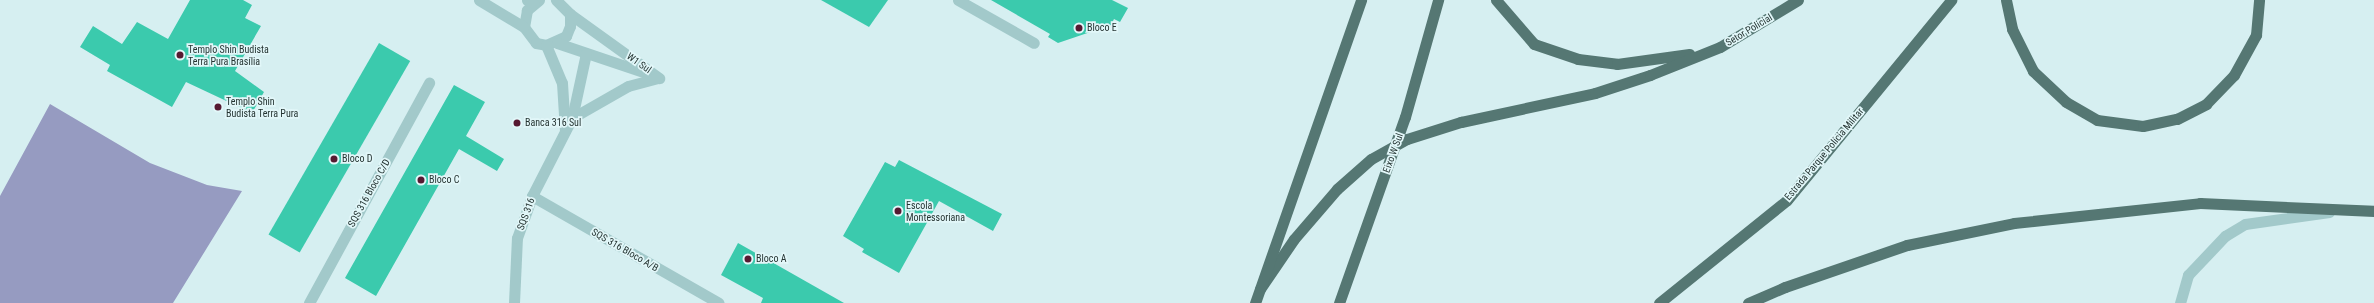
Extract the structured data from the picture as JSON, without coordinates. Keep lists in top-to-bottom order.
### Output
{
  "streets": {
    "main road": ["Setor Policial", "Eixo W Sul", "Estrada Parque Polícia Militar"],
    "street": [
      "W1 Sul",
      "SQS 316 Bloco C/D",
      "SQS 316",
      "SQS 316 Bloco A/B"
    ]
  },
  "crossings": [
    ["W1 Sul", "SQS 316"],
    ["SQS 316", "SQS 316 Bloco A/B"]
  ],
  "places": [
    "Bloco E",
    "Templo Shin Budista Terra Pura Brasília",
    "Templo Shin Budista Terra Pura",
    "Banca 316 Sul",
    "Bloco D",
    "Bloco C",
    "Escola Montessoriana",
    "Bloco A"
  ]
}
